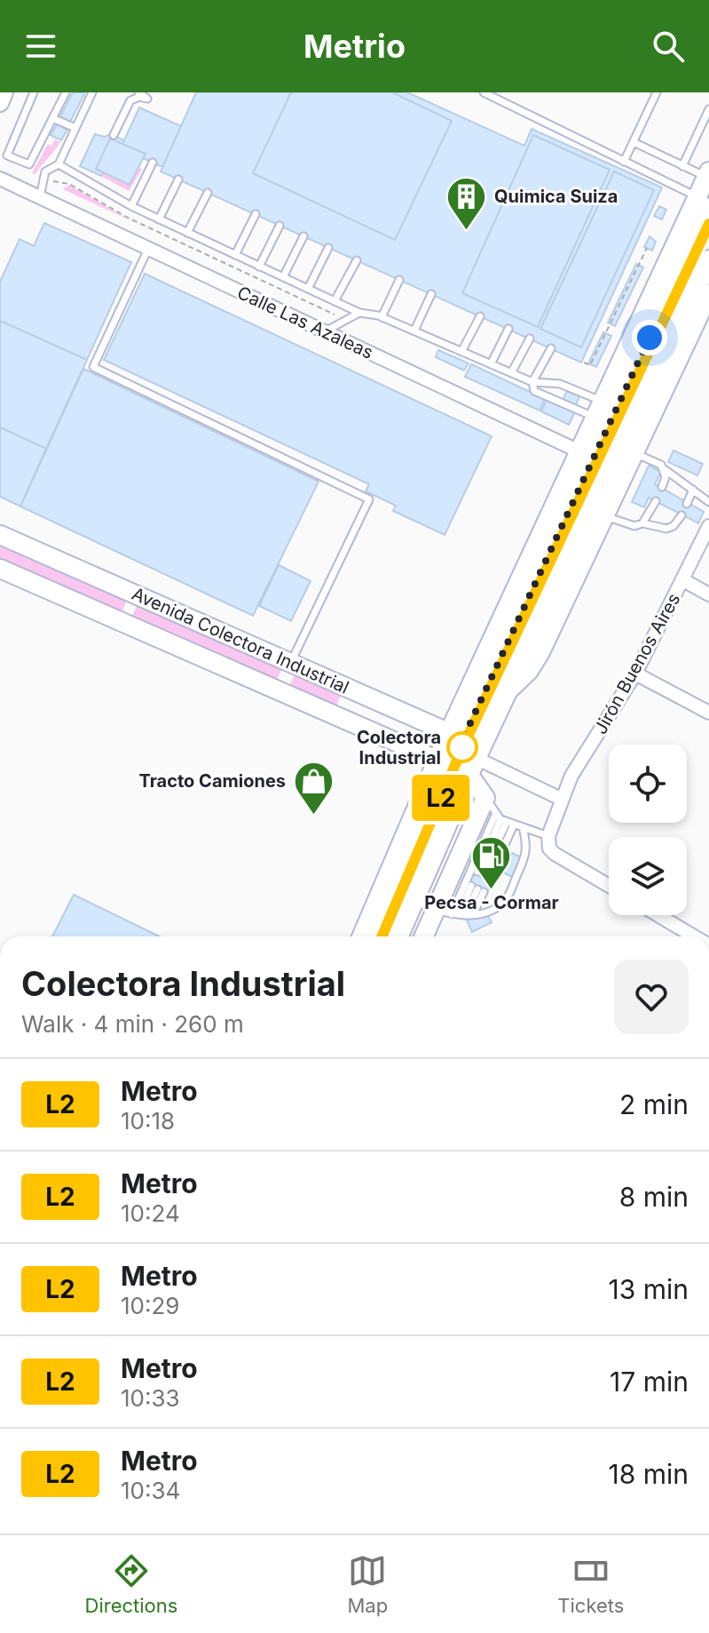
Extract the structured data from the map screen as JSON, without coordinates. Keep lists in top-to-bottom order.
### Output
{
  "streets": {
    "main road": ["Avenida Colectora Industrial"],
    "street": ["Calle Las Azaleas", "Jirón Buenos Aires"]
  },
  "places": {
    "building": ["Quimica Suiza"],
    "other": ["Colectora Industrial"],
    "shop": ["Tracto Camiones"],
    "fuel station": ["Pecsa - Cormar"]
  },
  "lines": ["metro line L2"],
  "page": {
    "header": "Metrio",
    "on_map": "L2",
    "heading": ["Colectora Industrial", "Walk · 4 min · 260 m"],
    "list": [
      {
        "mark": "L2",
        "name": "Metro",
        "note": "10:18",
        "value": "2 min"
      },
      {
        "mark": "L2",
        "name": "Metro",
        "note": "10:24",
        "value": "8 min"
      },
      {
        "mark": "L2",
        "name": "Metro",
        "note": "10:29",
        "value": "13 min"
      },
      {
        "mark": "L2",
        "name": "Metro",
        "note": "10:33",
        "value": "17 min"
      },
      {
        "mark": "L2",
        "name": "Metro",
        "note": "10:34",
        "value": "18 min"
      }
    ],
    "tabs": ["Directions", "Map", "Tickets"]
  }
}
